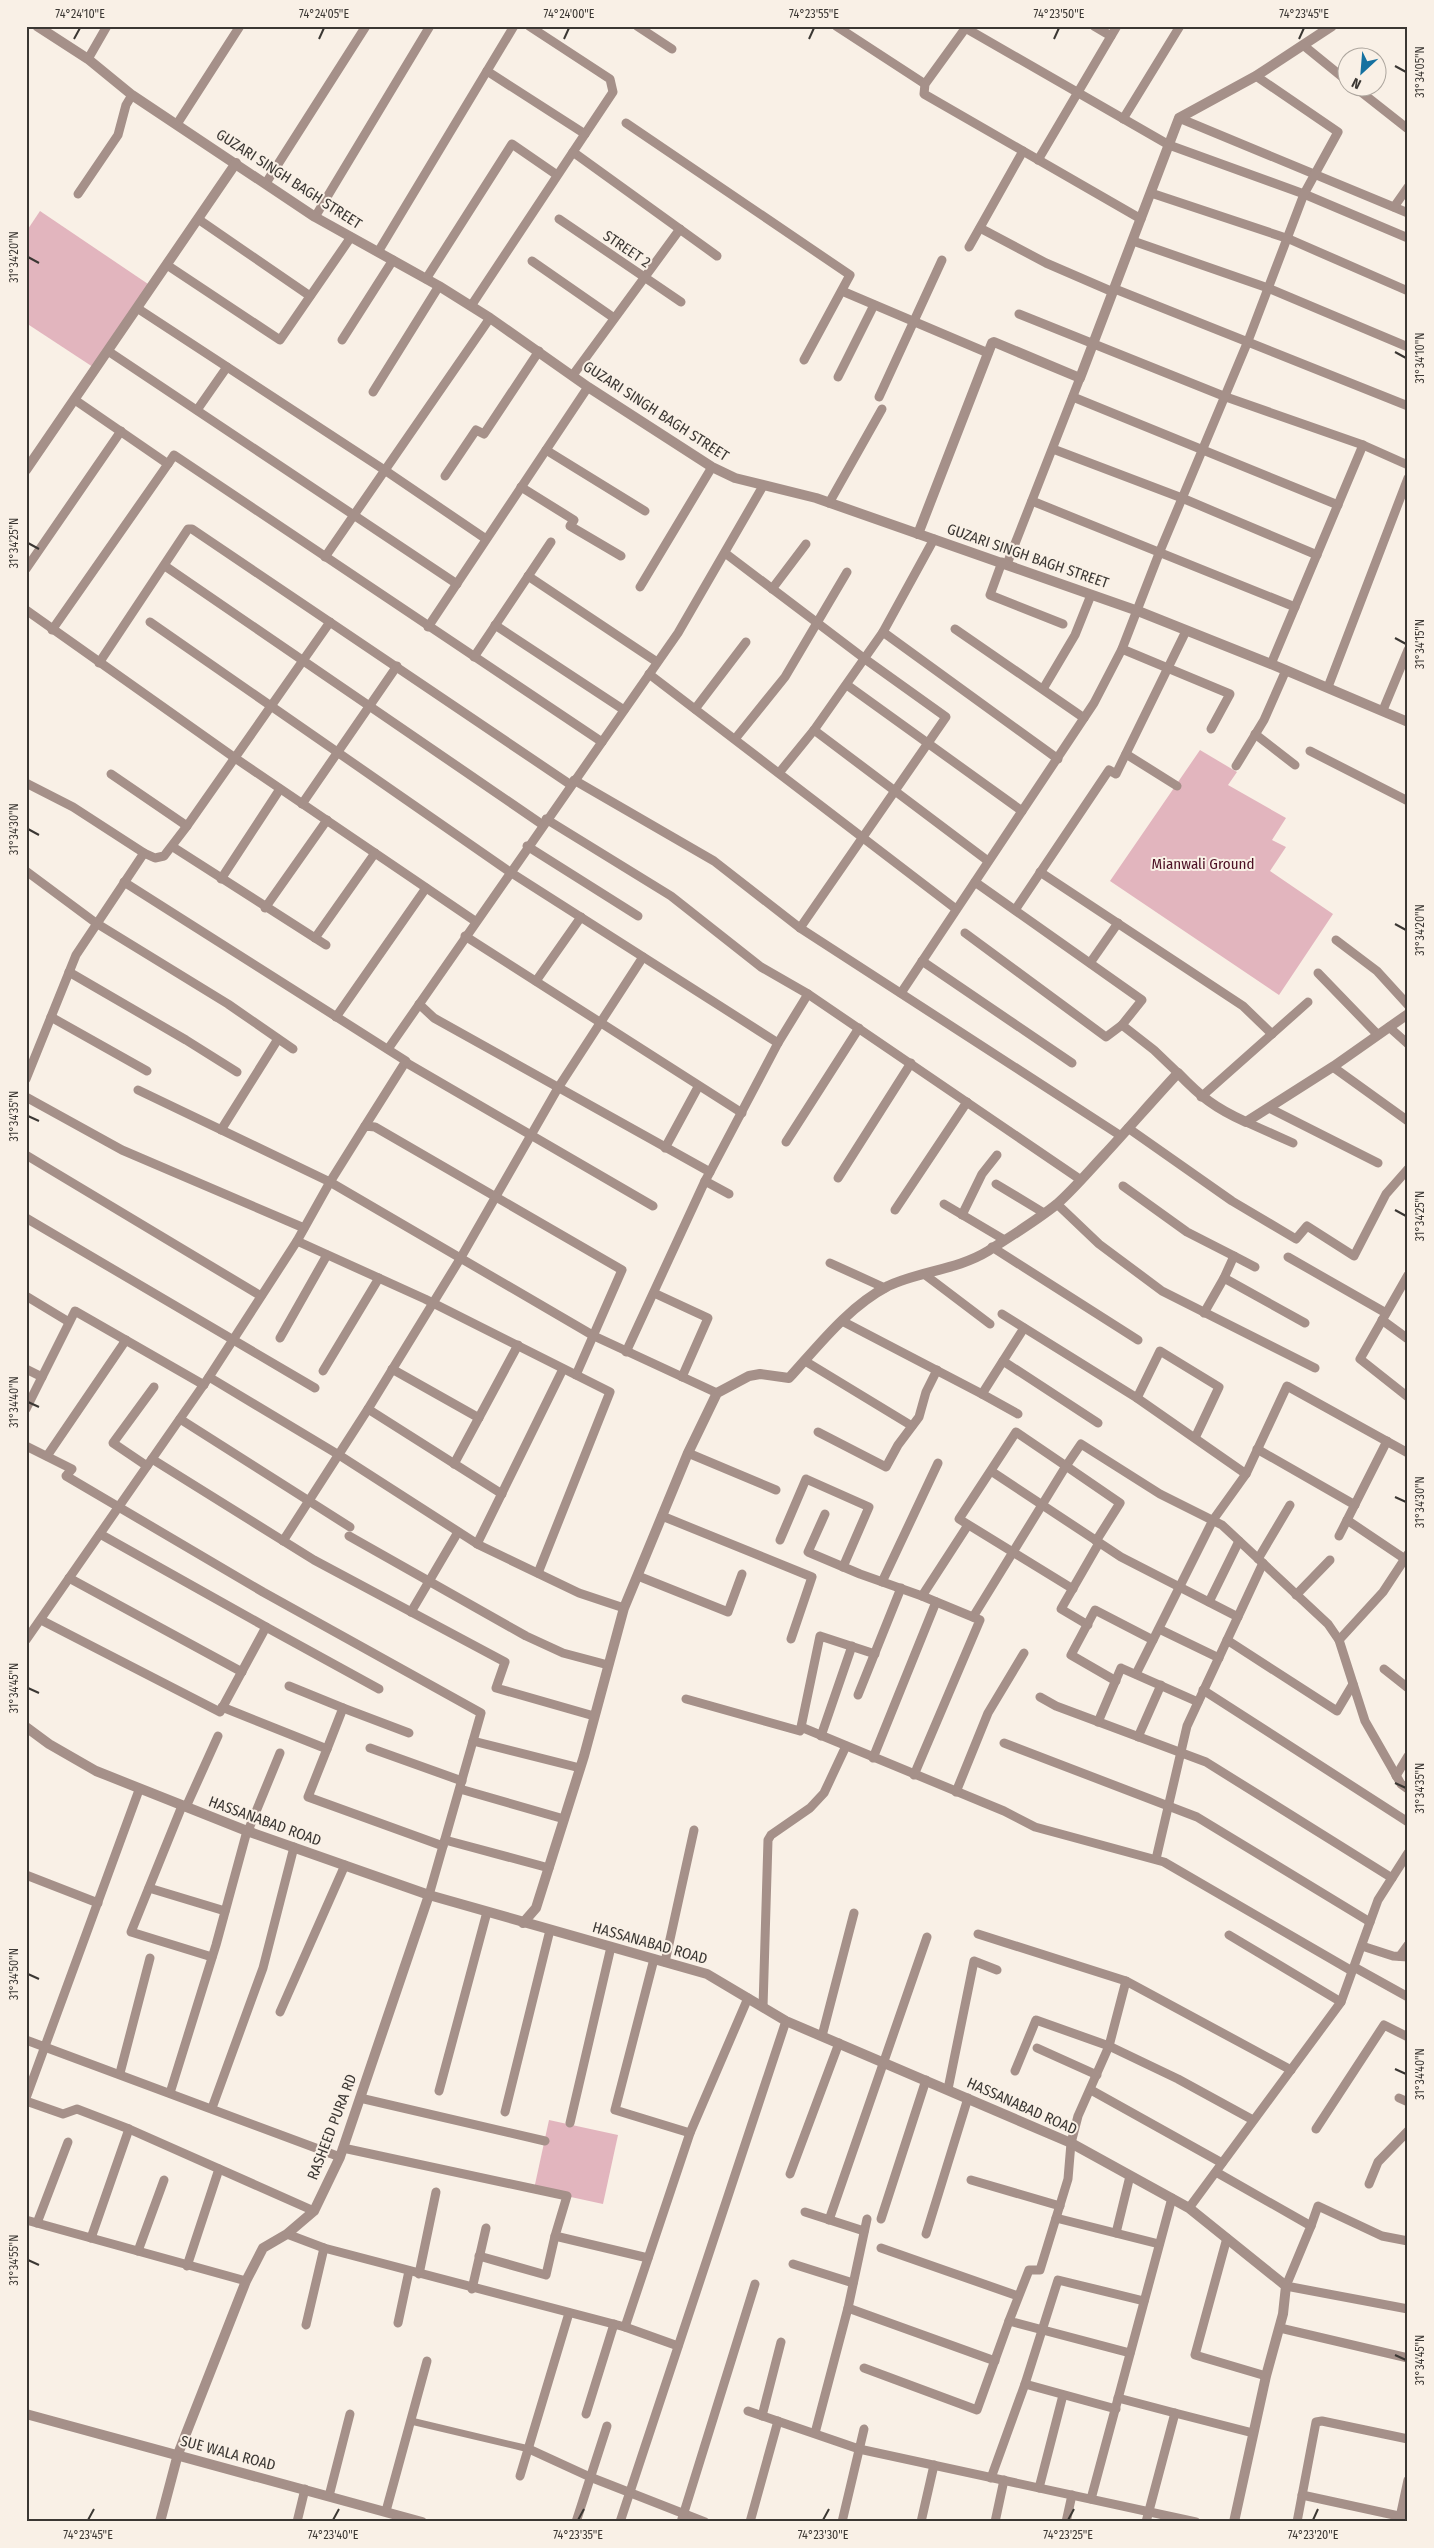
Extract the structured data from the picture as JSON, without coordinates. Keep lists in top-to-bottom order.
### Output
{
  "streets": {
    "street": [
      "GUZARI SINGH BAGH STREET",
      "STREET 2",
      "HASSANABAD ROAD",
      "RASHEED PURA RD",
      "SUE WALA ROAD"
    ]
  },
  "crossings": [
    ["HASSANABAD ROAD", "RASHEED PURA RD"],
    ["RASHEED PURA RD", "SUE WALA ROAD"]
  ],
  "parks": ["Mianwali Ground"],
  "north": "bottom left",
  "coordinates": [
    "74°24'10\"E",
    "74°24'05\"E",
    "74°24'00\"E",
    "74°23'55\"E",
    "74°23'50\"E",
    "74°23'45\"E",
    "31°34'05\"N",
    "31°34'20\"N",
    "31°34'10\"N",
    "31°34'25\"N",
    "31°34'15\"N",
    "31°34'30\"N",
    "31°34'35\"N",
    "31°34'40\"N",
    "31°34'45\"N",
    "31°34'50\"N",
    "31°34'55\"N",
    "74°23'40\"E",
    "74°23'35\"E",
    "74°23'30\"E",
    "74°23'25\"E",
    "74°23'20\"E"
  ]
}
